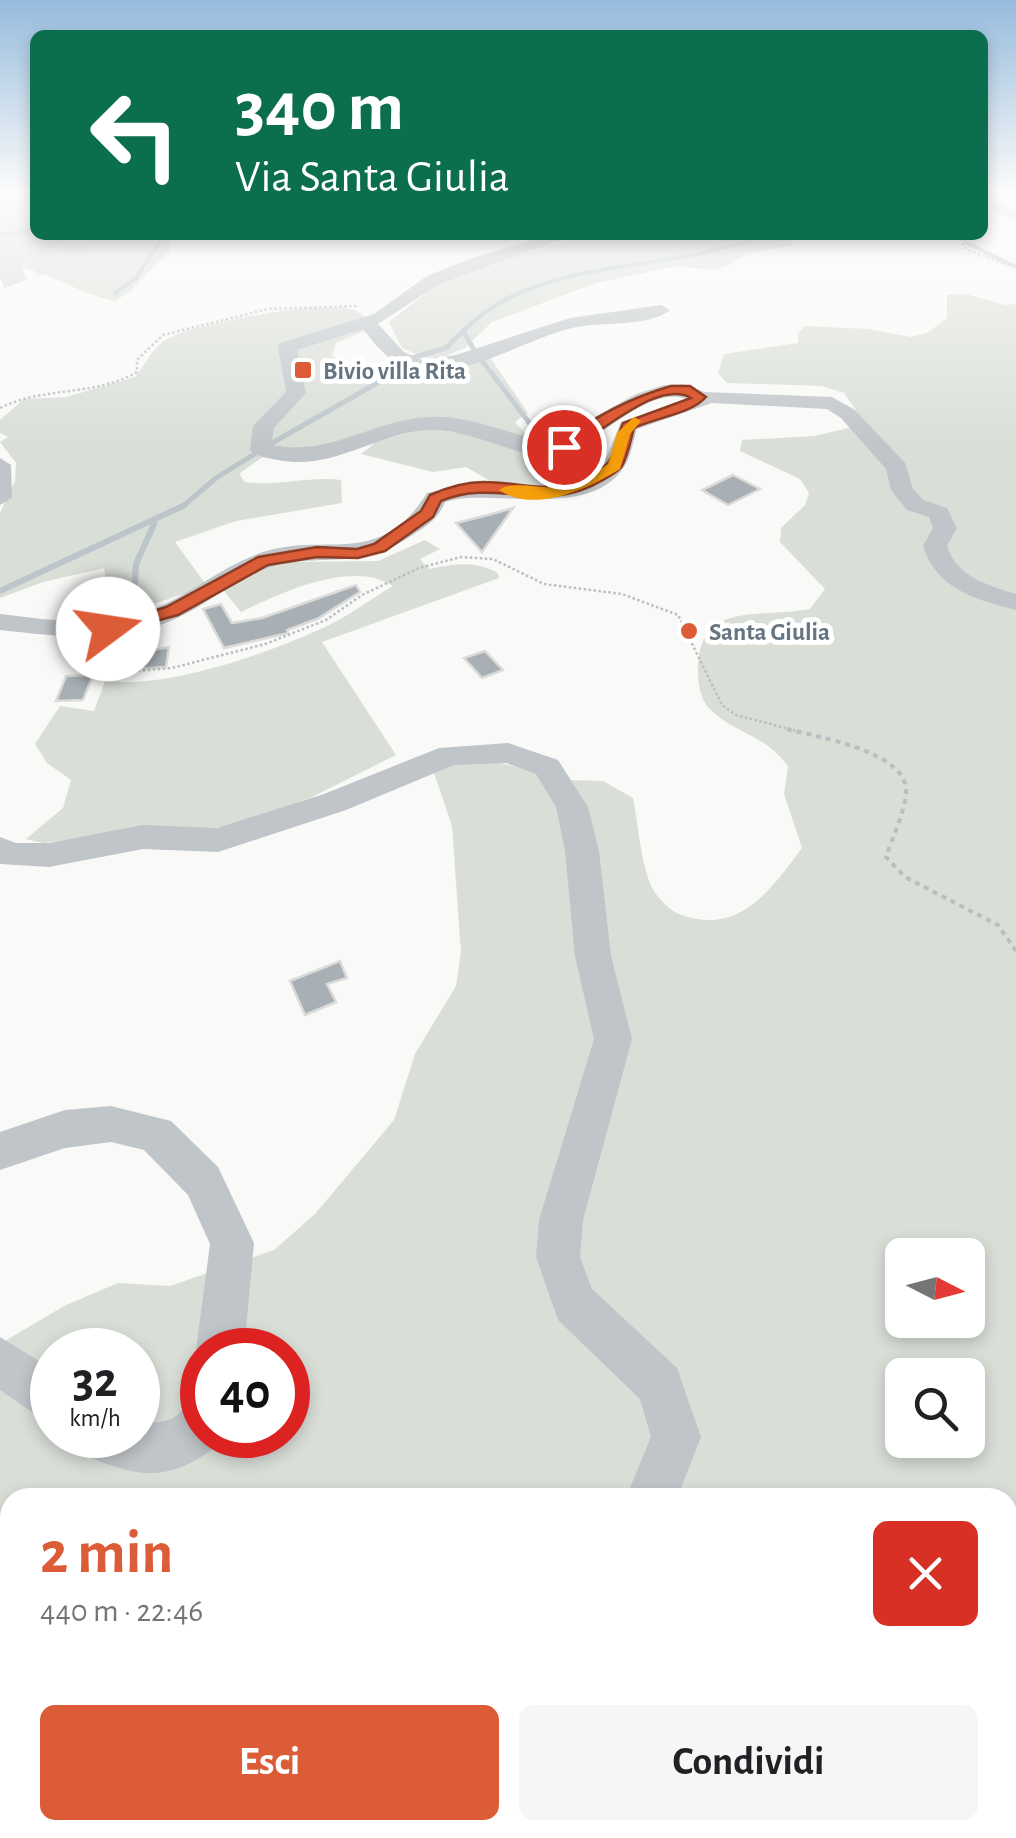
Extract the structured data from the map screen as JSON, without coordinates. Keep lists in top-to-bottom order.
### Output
{
  "places": {
    "transit": ["Bivio villa Rita"],
    "other": ["Santa Giulia"]
  },
  "north": "right",
  "page": {
    "turn": ["340 m", "Via Santa Giulia"],
    "speed": "32 km/h",
    "limit": "40",
    "heading": ["2 min", "440 m · 22:46"],
    "buttons": ["Esci", "Condividi"]
  }
}
